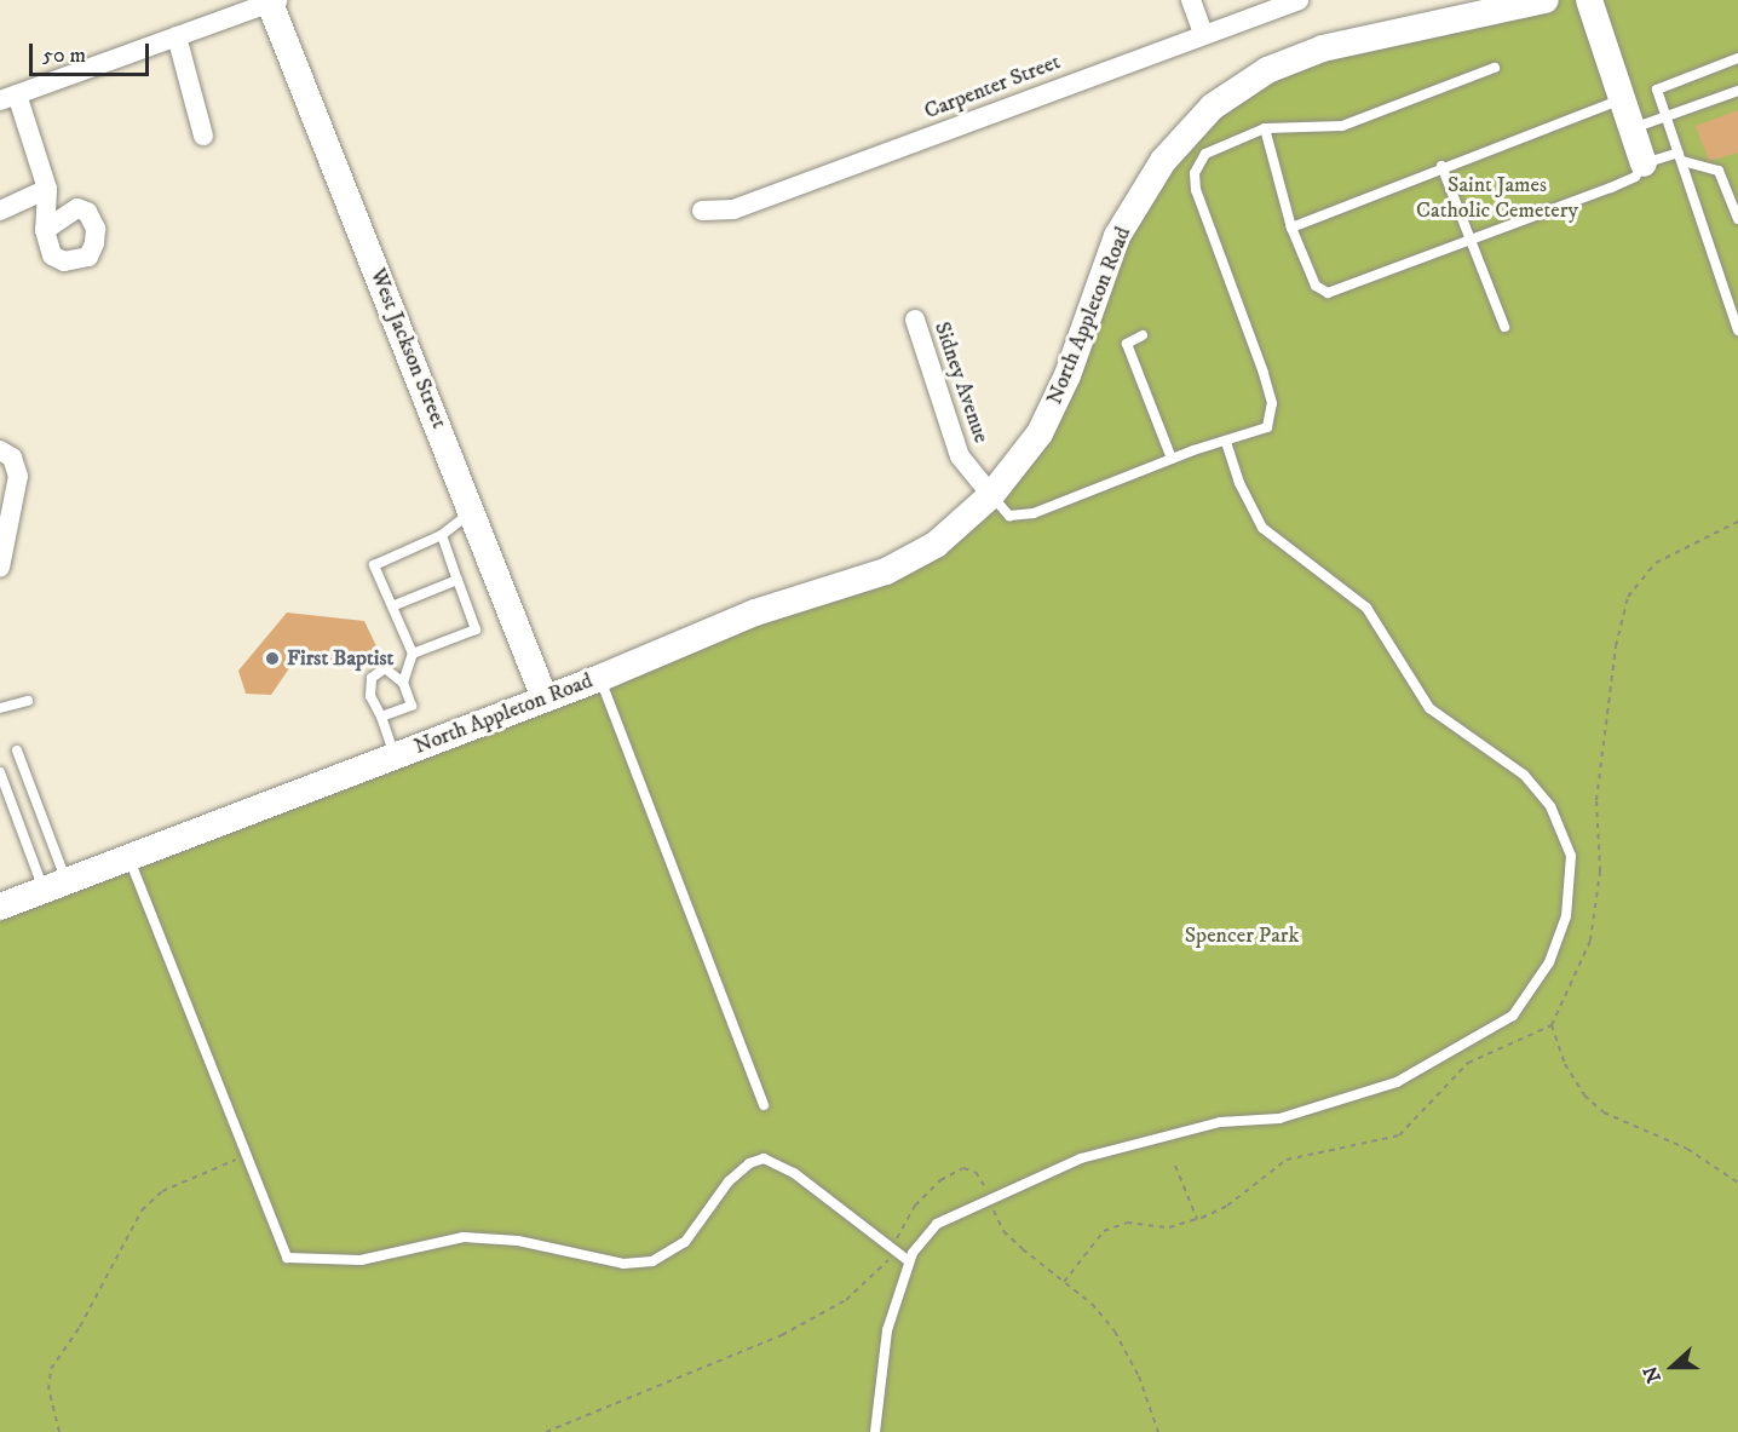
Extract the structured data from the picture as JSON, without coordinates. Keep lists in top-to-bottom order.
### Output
{
  "streets": {
    "main road": ["North Appleton Road", "West Jackson Street"],
    "street": ["Carpenter Street", "Sidney Avenue"]
  },
  "crossings": [
    ["North Appleton Road", "West Jackson Street"],
    ["North Appleton Road", "Sidney Avenue"]
  ],
  "parks": ["Saint James Catholic Cemetery", "Spencer Park"],
  "places": ["First Baptist"],
  "scale_bar": "50 m",
  "north": "left"
}
